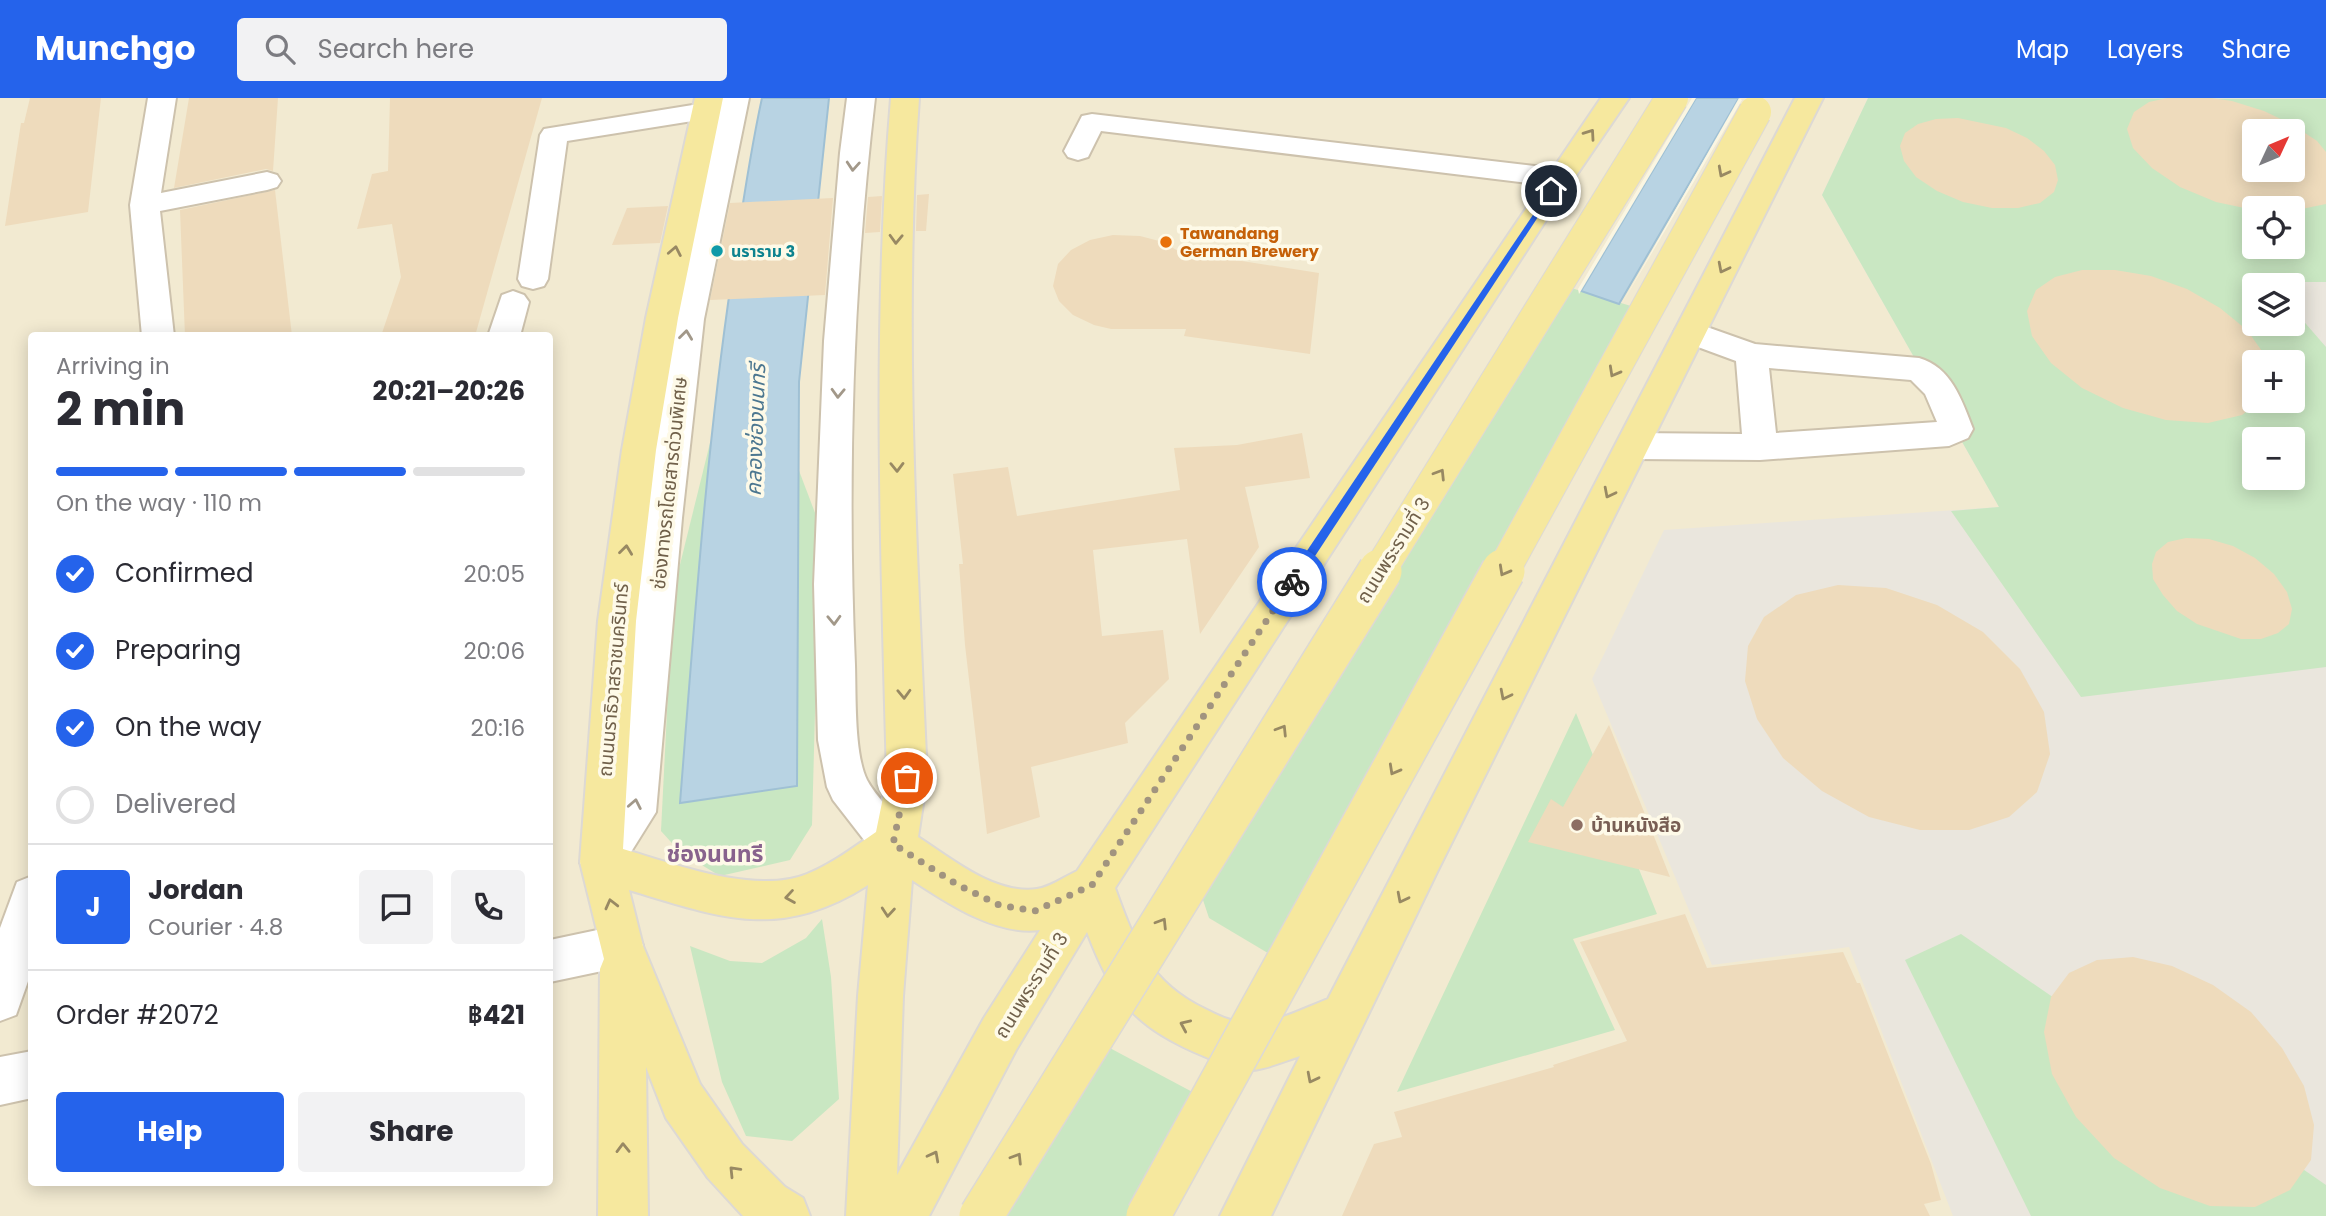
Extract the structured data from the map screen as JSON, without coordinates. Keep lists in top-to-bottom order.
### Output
{
  "streets": {
    "main road": ["ถนนพระรามที่ 3", "ถนนนราธิวาสราชนครินทร์"]
  },
  "districts": ["ช่องนนทรี"],
  "water": ["คลองช่องนนทรี"],
  "places": ["Tawandang German Brewery", "นราราม 3", "บ้านหนังสือ"],
  "north": "top right",
  "page": {
    "header": "Munchgo",
    "search": "Search here",
    "nav": ["Map", "Layers", "Share"],
    "map_buttons": ["+", "−"],
    "heading": ["2 min", "Arriving in", "20:21–20:26"],
    "panel": [
      "Jordan",
      "Courier · 4.8",
      "Order #2072",
      "฿421"
    ],
    "bar": "On the way · 110 m",
    "list": [
      ["Confirmed", "20:05"],
      ["Preparing", "20:06"],
      ["On the way", "20:16"],
      "Delivered"
    ],
    "round": "J",
    "buttons": ["Help", "Share"]
  }
}
